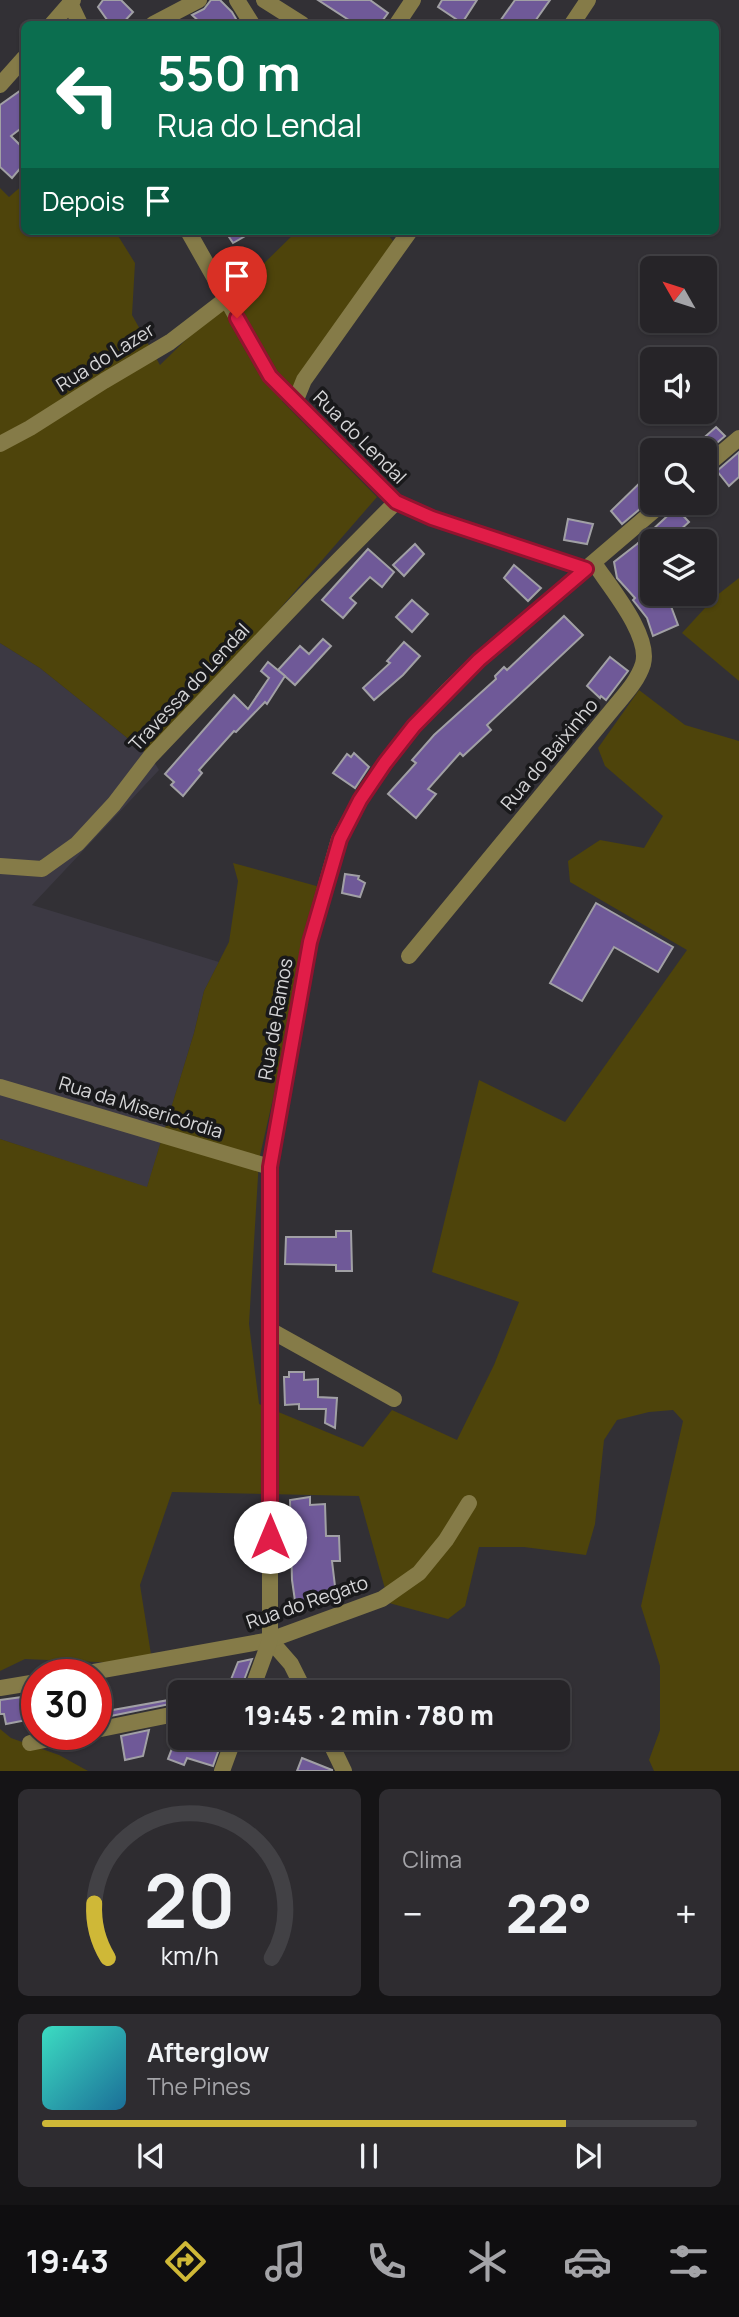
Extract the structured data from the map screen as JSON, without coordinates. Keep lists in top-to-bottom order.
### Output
{
  "streets": {
    "street": [
      "Rua do Lazer",
      "Rua do Lendal",
      "Travessa do Lendal",
      "Rua do Baixinho",
      "Rua de Ramos",
      "Rua da Misericórdia",
      "Rua do Regato"
    ]
  },
  "crossings": [
    ["Rua do Lazer", "Rua do Lendal"],
    ["Rua do Lendal", "Travessa do Lendal"],
    ["Rua do Lendal", "Rua do Baixinho"],
    ["Rua do Lendal", "Rua de Ramos"],
    ["Rua do Baixinho", "Rua de Ramos"],
    ["Rua de Ramos", "Rua da Misericórdia"],
    ["Rua de Ramos", "Rua do Regato"]
  ],
  "north": "top left",
  "page": {
    "turn": ["550 m", "Rua do Lendal"],
    "then": "Depois",
    "limit": "30",
    "trip": "19:45 · 2 min · 780 m",
    "tile": "Clima",
    "heat": ["−", "22°", "+"],
    "song": ["Afterglow", "The Pines"],
    "tabs": "19:43",
    "gauge": ["20", "km/h"]
  }
}
